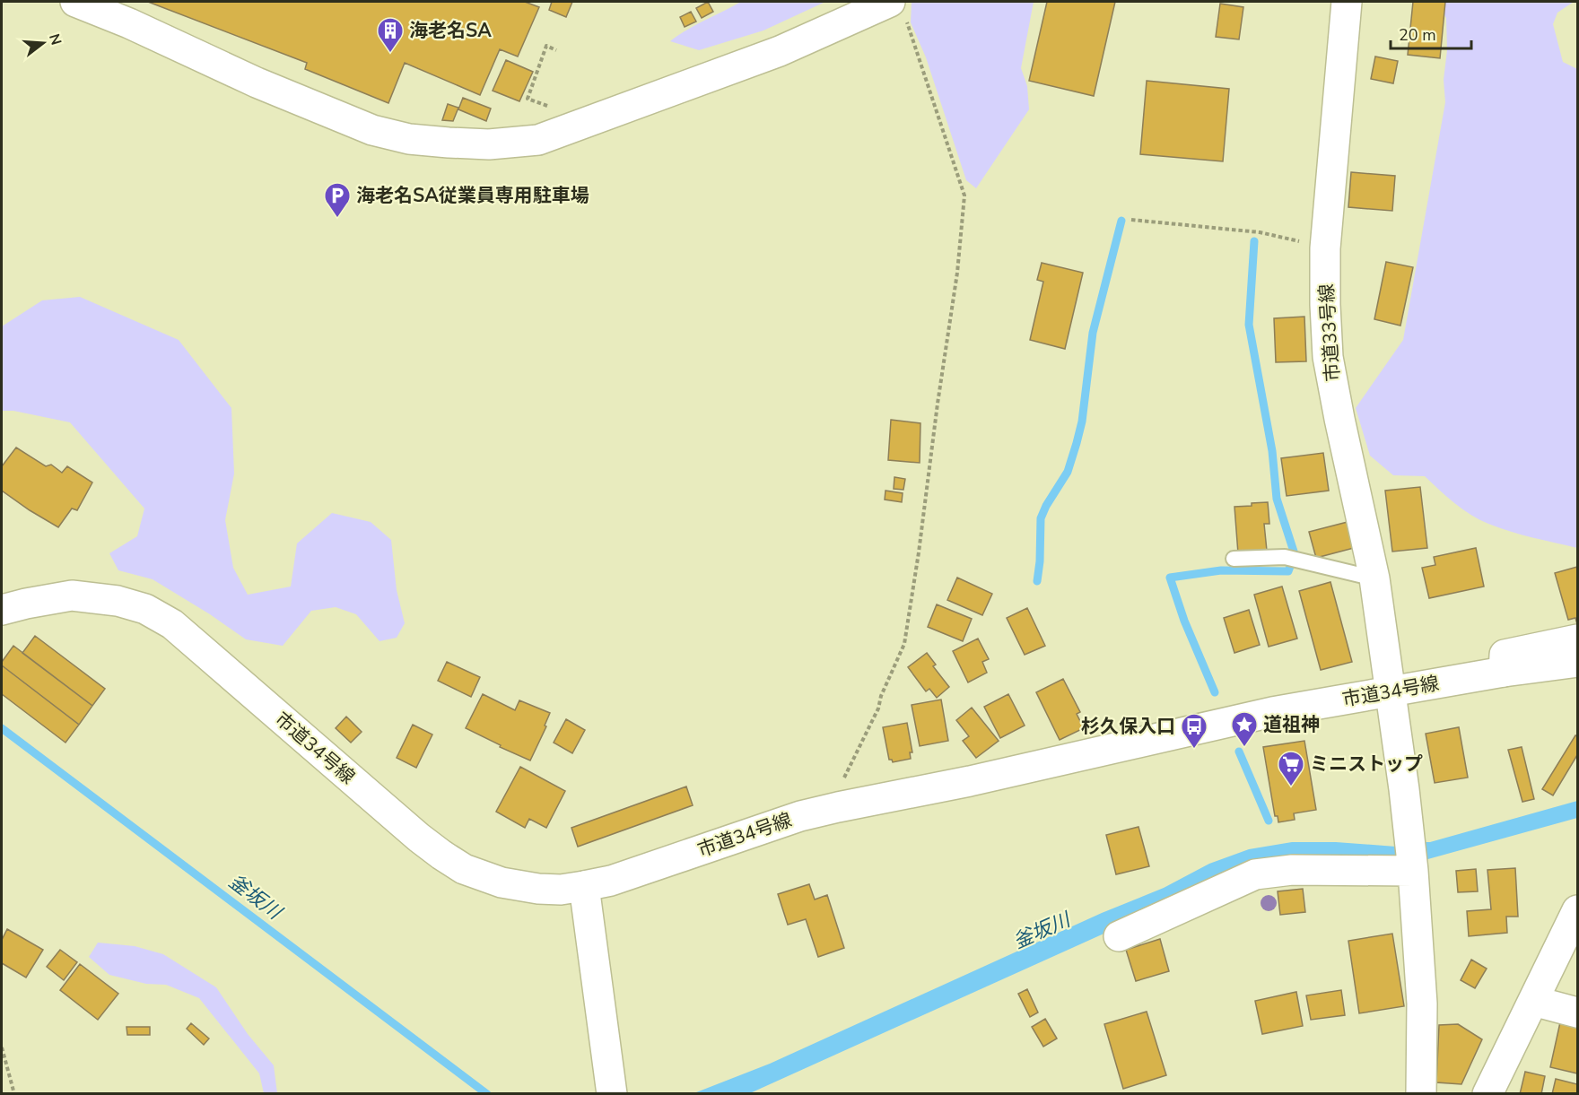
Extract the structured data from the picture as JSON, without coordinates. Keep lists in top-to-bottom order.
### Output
{
  "streets": {
    "street": ["市道33号線", "市道34号線"]
  },
  "crossings": [
    ["市道33号線", "市道34号線"]
  ],
  "water": ["釜坂川"],
  "places": {
    "building": ["海老名SA"],
    "parking": ["海老名SA従業員専用駐車場"],
    "place": ["道祖神"],
    "bus stop": ["杉久保入口"],
    "supermarket": ["ミニストップ"]
  },
  "scale_bar": "20 m",
  "north": "right"
}
